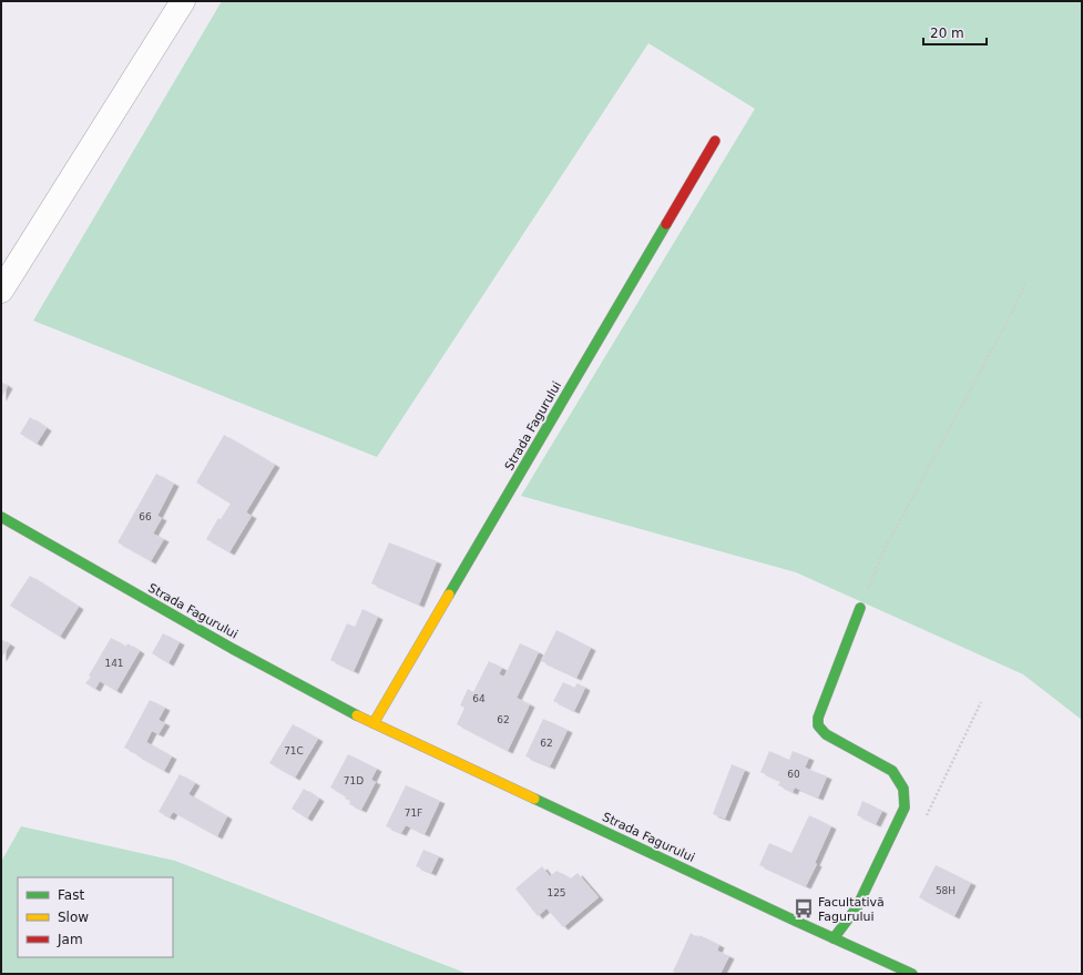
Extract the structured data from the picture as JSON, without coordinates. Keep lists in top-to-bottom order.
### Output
{
  "streets": {
    "street": ["Strada Fagurului"]
  },
  "places": {
    "bus stop": ["Facultativă Fagurului"]
  },
  "house_numbers": [
    "66",
    "141",
    "64",
    "62",
    "62",
    "71C",
    "60",
    "71D",
    "71F",
    "58H",
    "125"
  ],
  "legend": ["Fast", "Slow", "Jam"],
  "scale_bar": "20 m"
}
